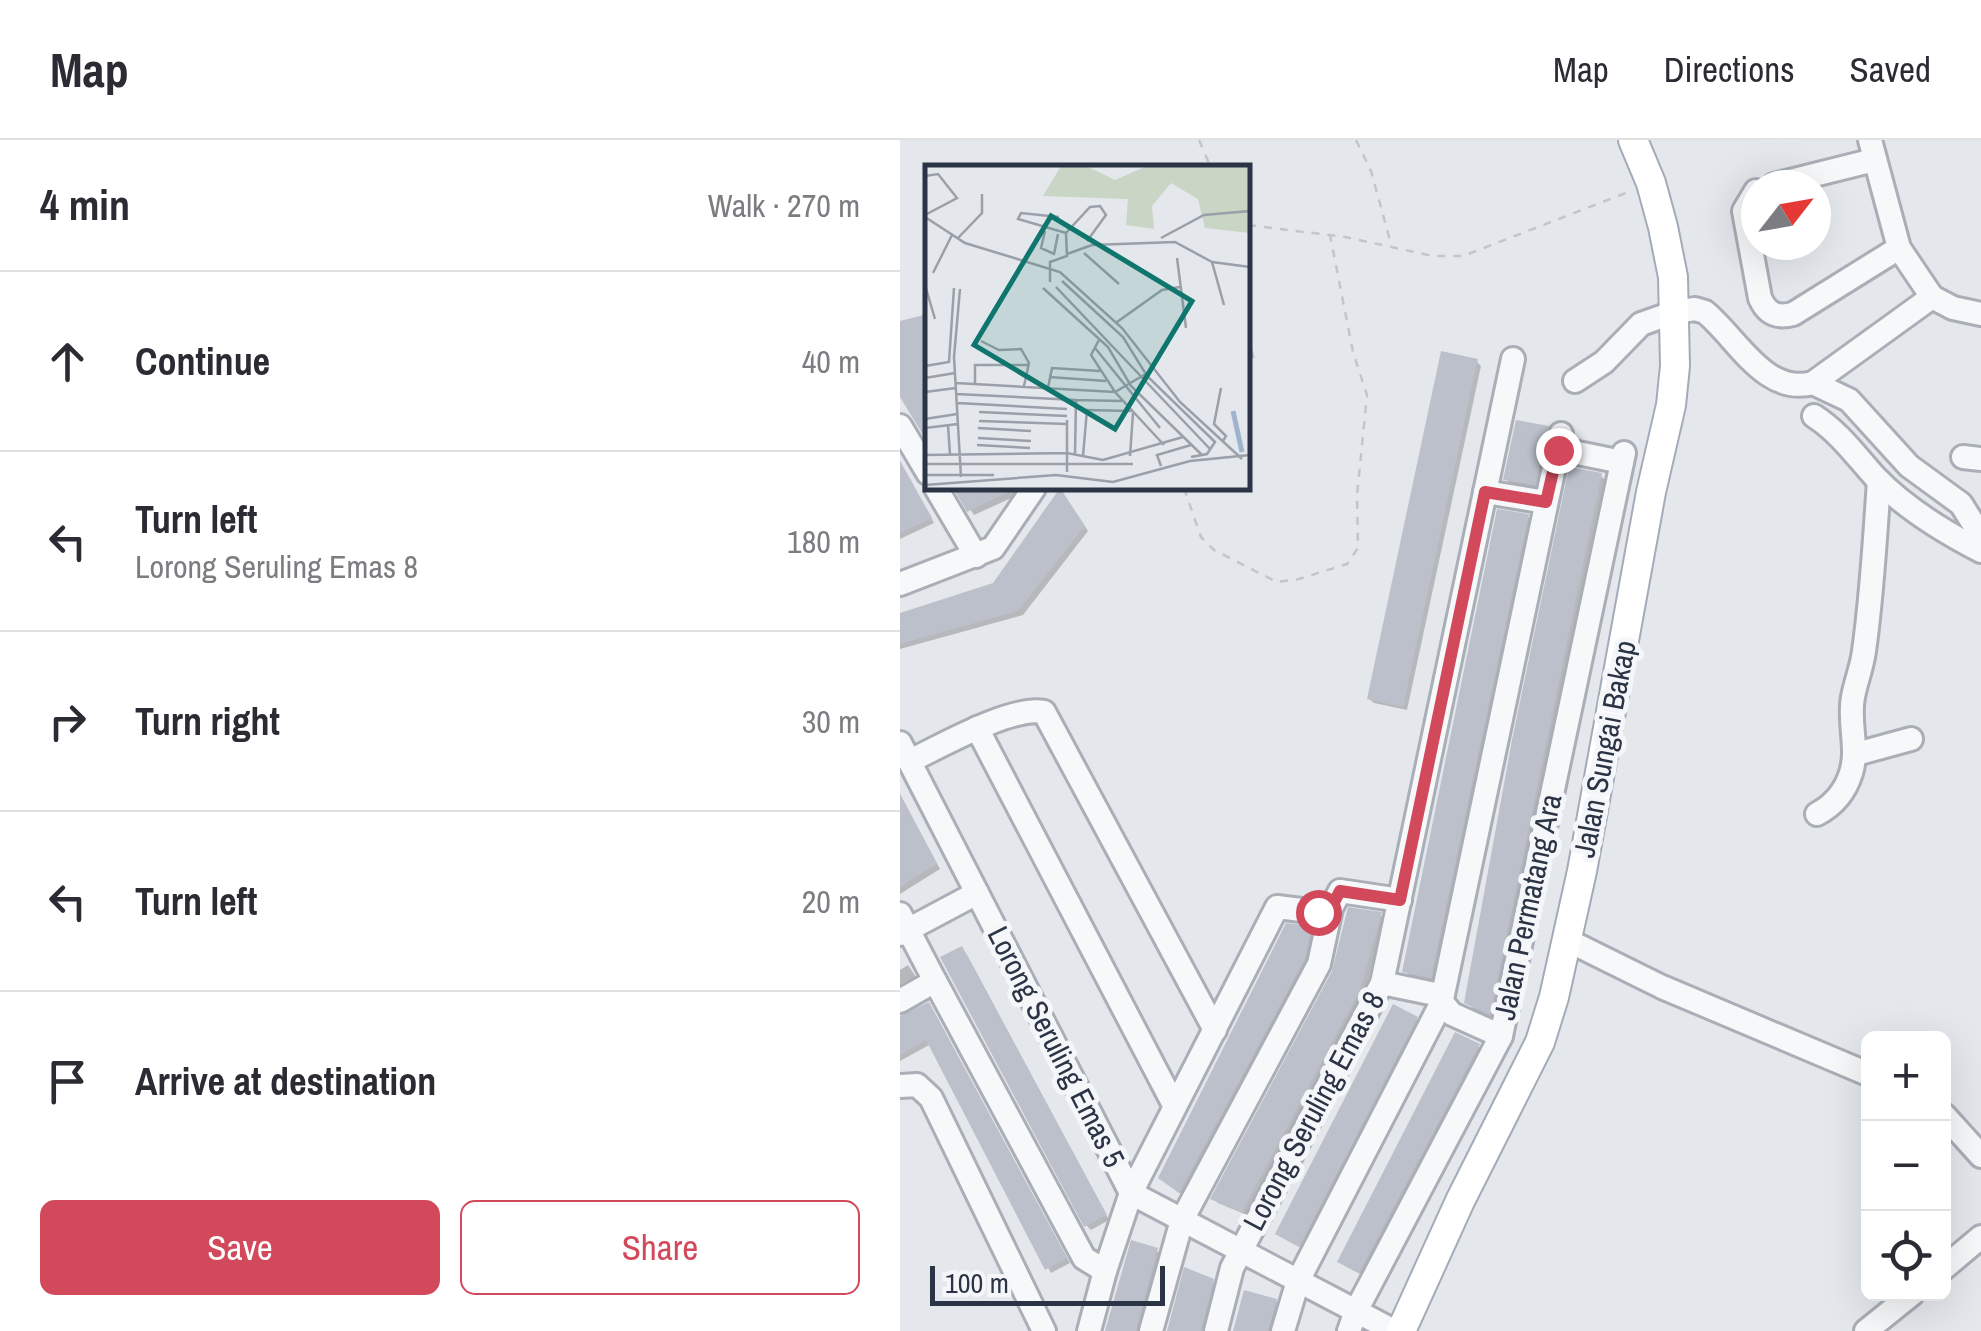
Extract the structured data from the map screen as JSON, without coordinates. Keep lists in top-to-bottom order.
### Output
{
  "streets": {
    "main road": ["Jalan Sungai Bakap"],
    "street": ["Jalan Permatang Ara", "Lorong Seruling Emas 5", "Lorong Seruling Emas 8"]
  },
  "crossings": [
    ["Jalan Sungai Bakap", "Lorong Seruling Emas 5"],
    ["Jalan Permatang Ara", "Lorong Seruling Emas 5"],
    ["Lorong Seruling Emas 5", "Lorong Seruling Emas 8"]
  ],
  "scale_bar": "100 m",
  "north": "top right",
  "page": {
    "header": "Map",
    "nav": ["Map", "Directions", "Saved"],
    "heading": ["4 min", "Walk · 270 m"],
    "list": [
      ["Continue", "40 m"],
      ["Turn left", "Lorong Seruling Emas 8", "180 m"],
      ["Turn right", "30 m"],
      ["Turn left", "20 m"],
      "Arrive at destination"
    ],
    "map_buttons": ["+", "−"],
    "buttons": ["Save", "Share"],
    "scale": "100 m"
  }
}
